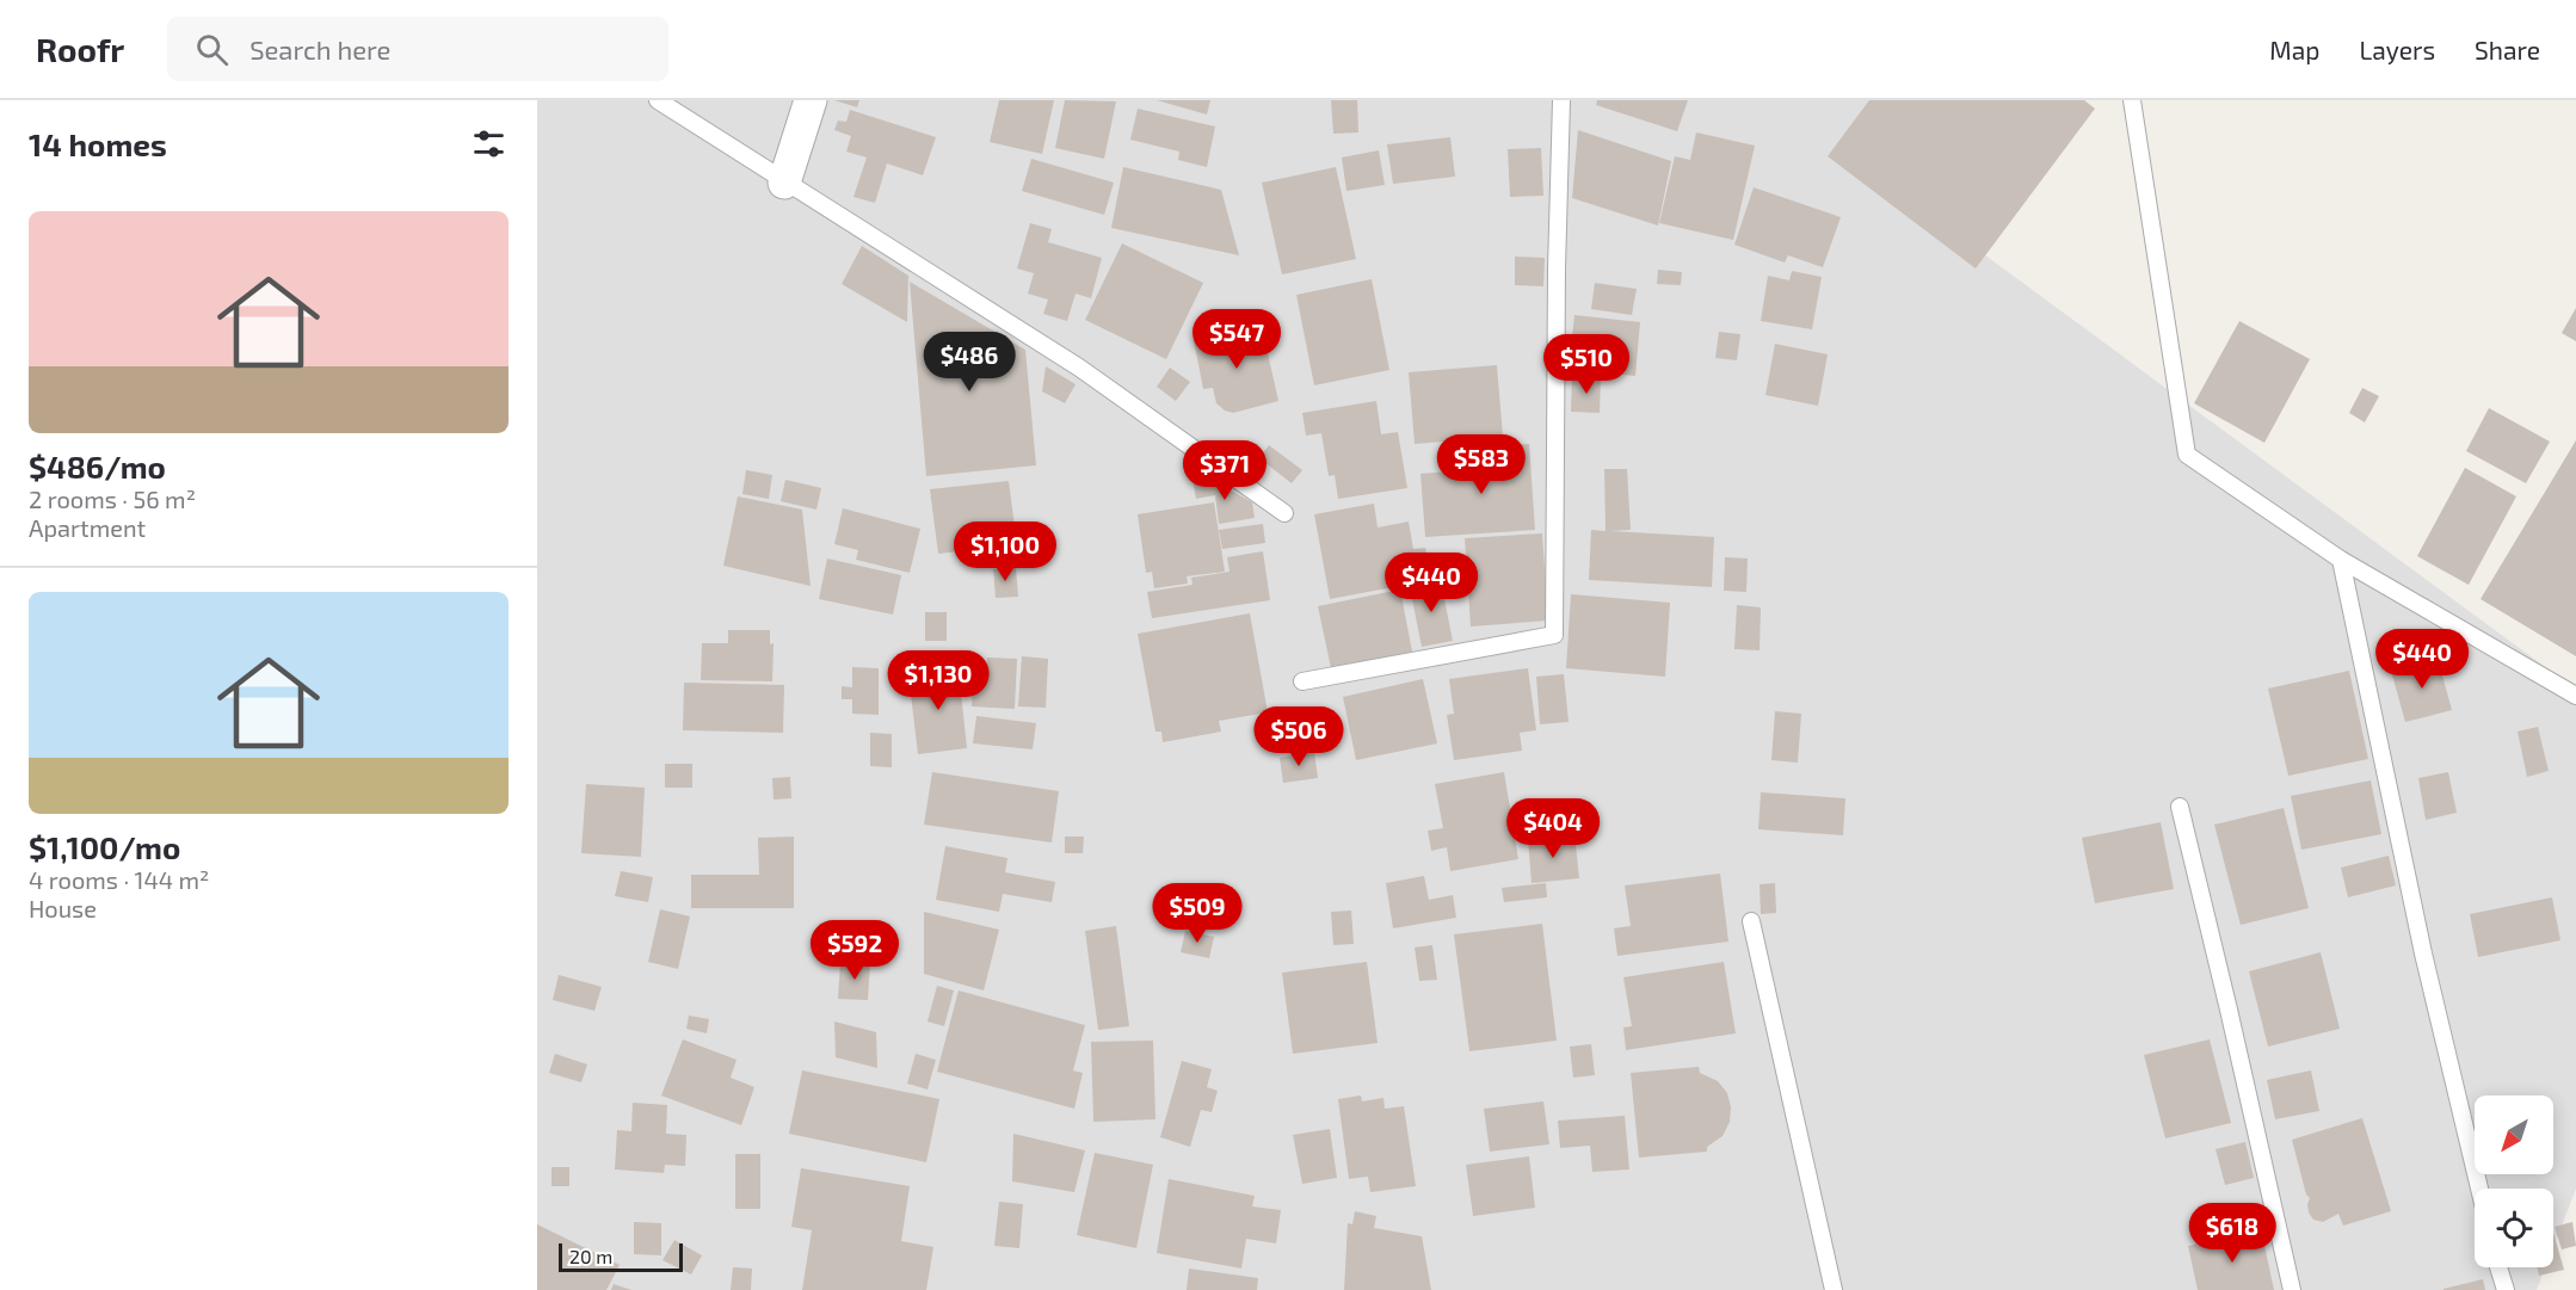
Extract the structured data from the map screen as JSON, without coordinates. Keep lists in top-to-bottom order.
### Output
{
  "scale_bar": "20 m",
  "north": "bottom left",
  "page": {
    "header": "Roofr",
    "search": "Search here",
    "nav": ["Map", "Layers", "Share"],
    "heading": "14 homes",
    "list": [
      {
        "name": "$486/mo",
        "note": "2 rooms · 56 m² · Apartment"
      },
      {
        "name": "$1,100/mo",
        "note": "4 rooms · 144 m² · House"
      }
    ],
    "price": [
      "$547",
      "$486",
      "$510",
      "$583",
      "$371",
      "$1,100",
      "$440",
      "$440",
      "$1,130",
      "$506",
      "$404",
      "$509",
      "$592",
      "$618"
    ],
    "scale": "20 m"
  }
}
